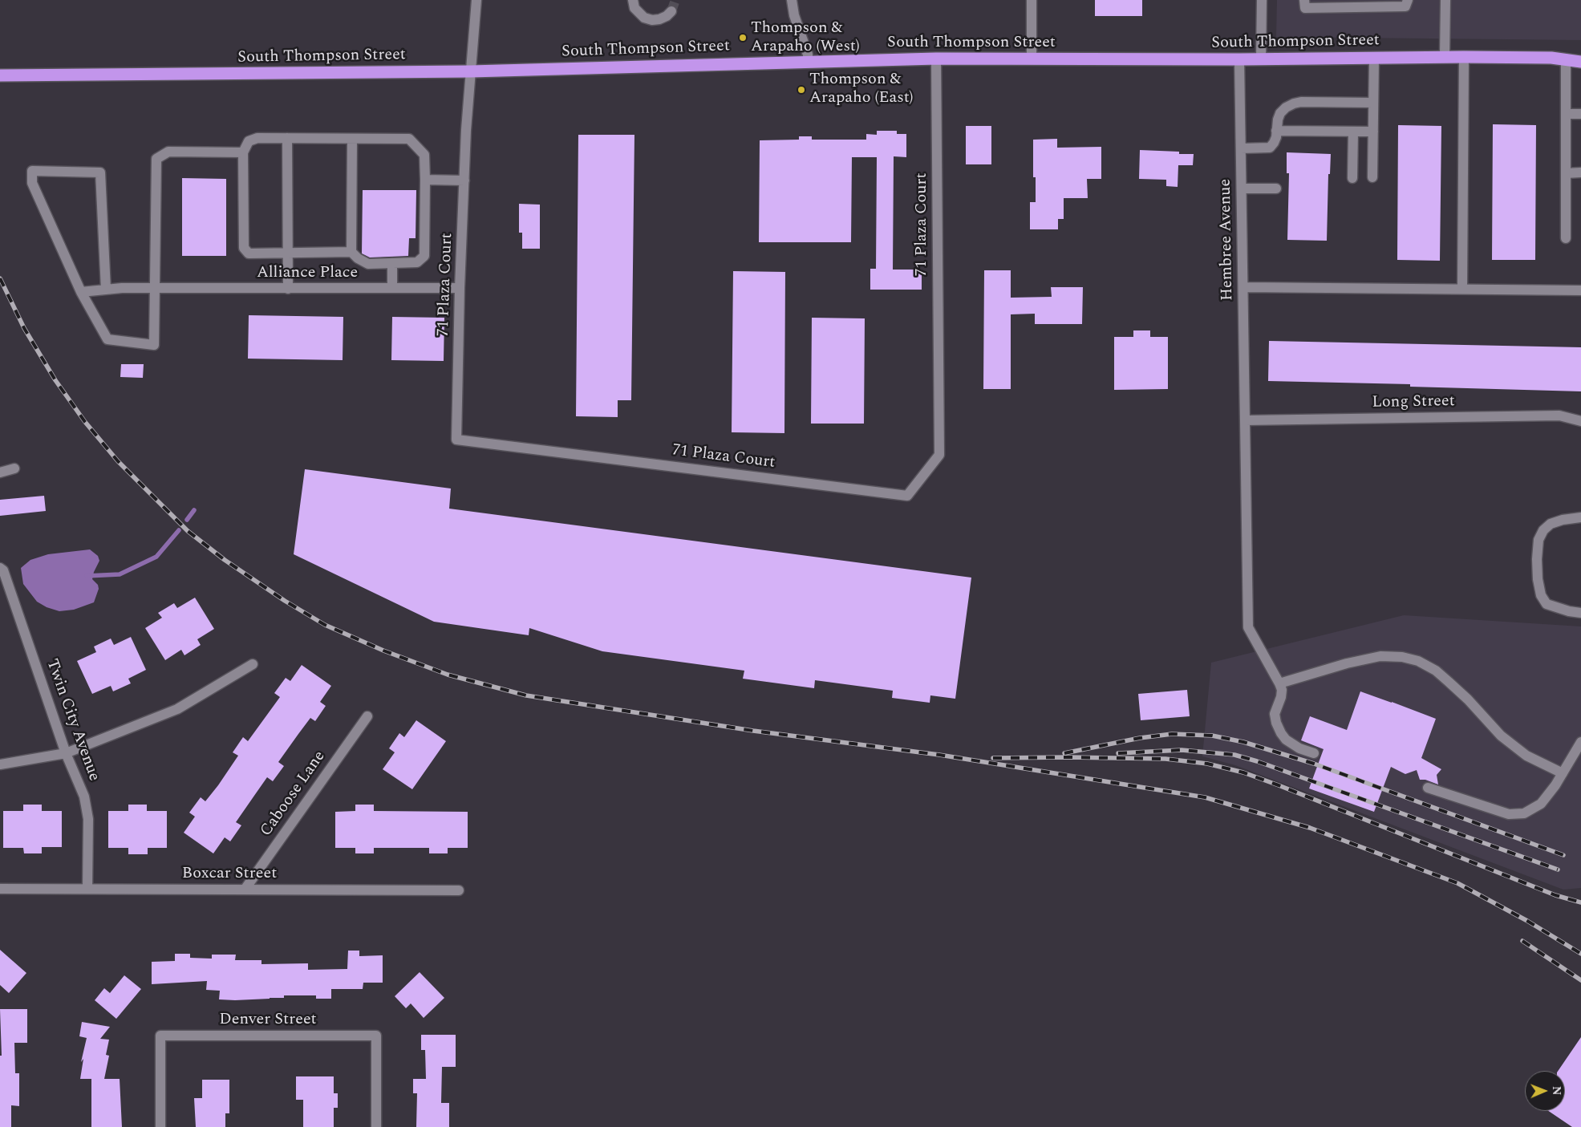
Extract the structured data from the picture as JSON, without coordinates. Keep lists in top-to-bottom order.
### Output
{
  "streets": {
    "highway": ["South Thompson Street"],
    "street": [
      "71 Plaza Court",
      "Hembree Avenue",
      "Alliance Place",
      "Long Street",
      "Twin City Avenue",
      "Caboose Lane",
      "Boxcar Street",
      "Denver Street"
    ]
  },
  "crossings": [
    ["South Thompson Street", "71 Plaza Court"],
    ["South Thompson Street", "Hembree Avenue"],
    ["71 Plaza Court", "Alliance Place"],
    ["Hembree Avenue", "Long Street"],
    ["Twin City Avenue", "Boxcar Street"],
    ["Caboose Lane", "Boxcar Street"]
  ],
  "places": ["Thompson & Arapaho (West)", "Thompson & Arapaho (East)"],
  "north": "right"
}
